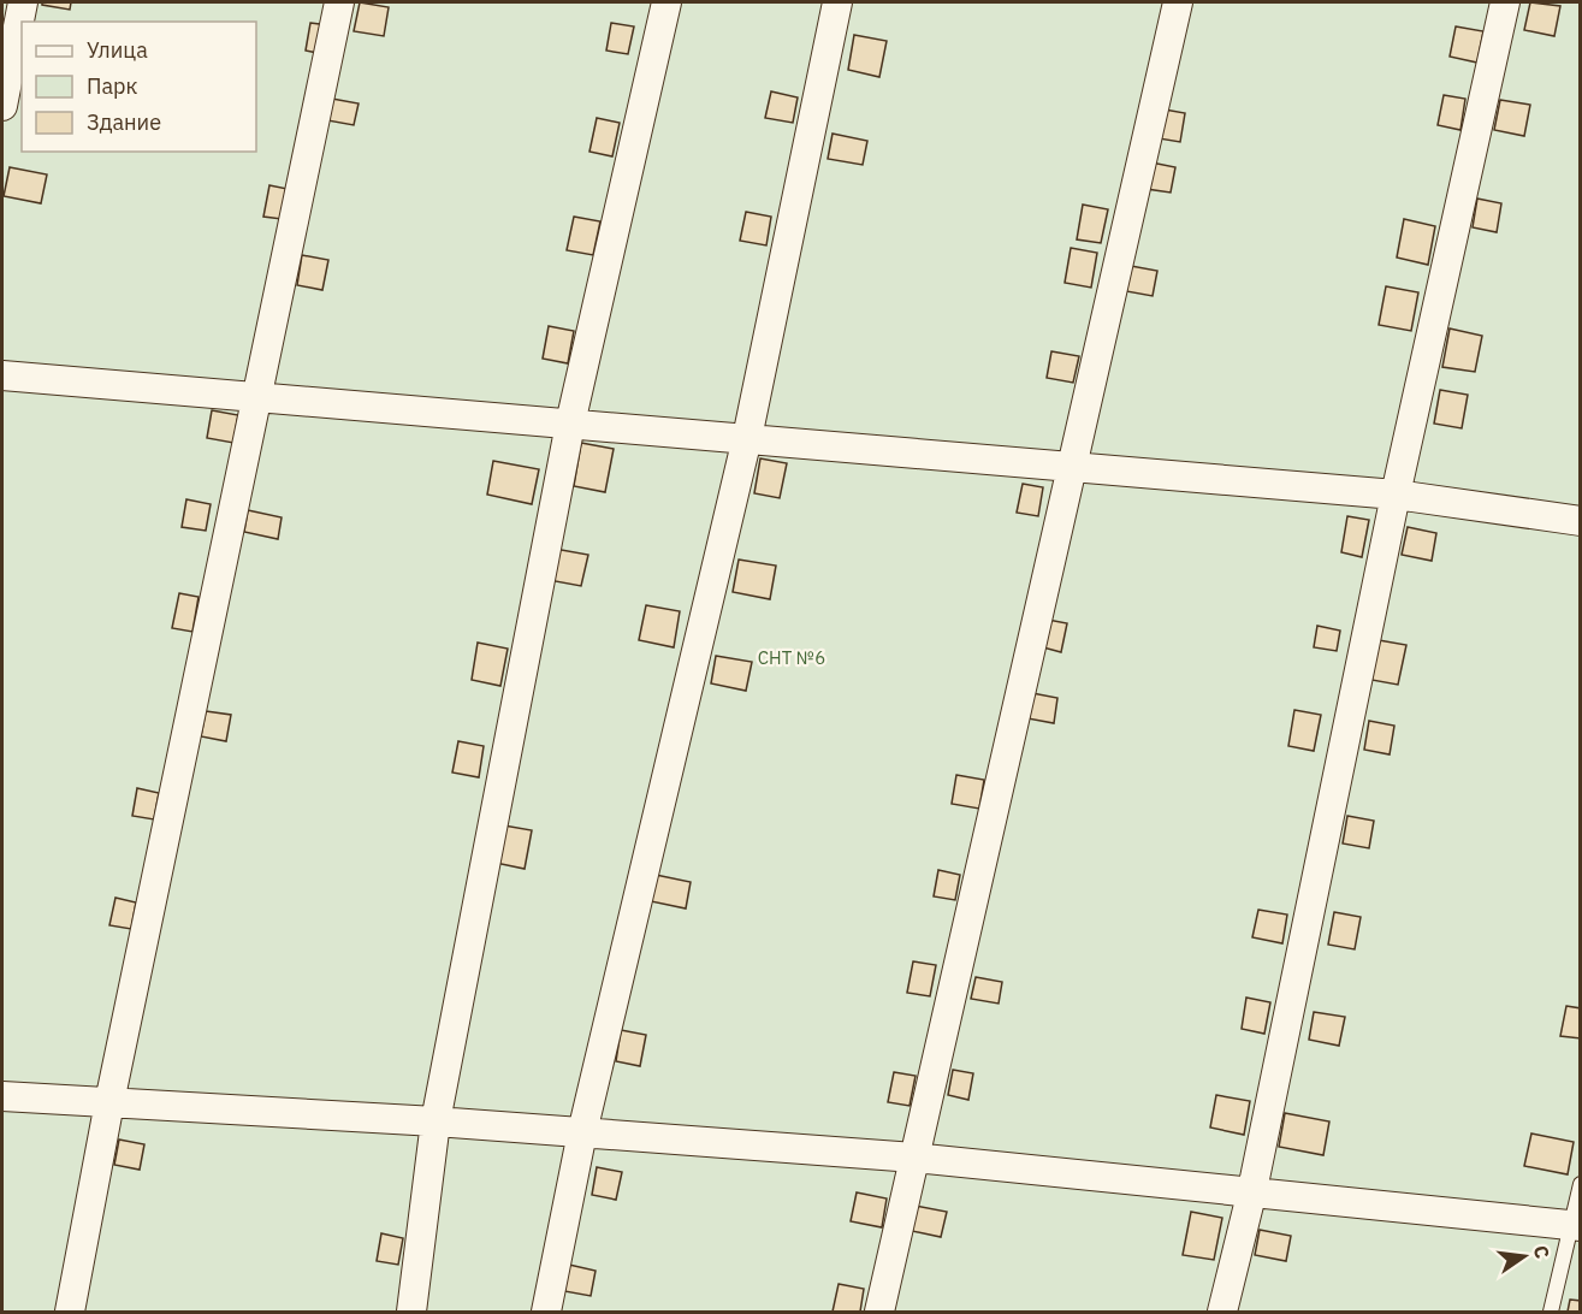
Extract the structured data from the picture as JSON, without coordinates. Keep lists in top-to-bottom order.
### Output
{
  "parks": ["СНТ №6"],
  "legend": ["Улица", "Парк", "Здание"],
  "north": "right"
}
